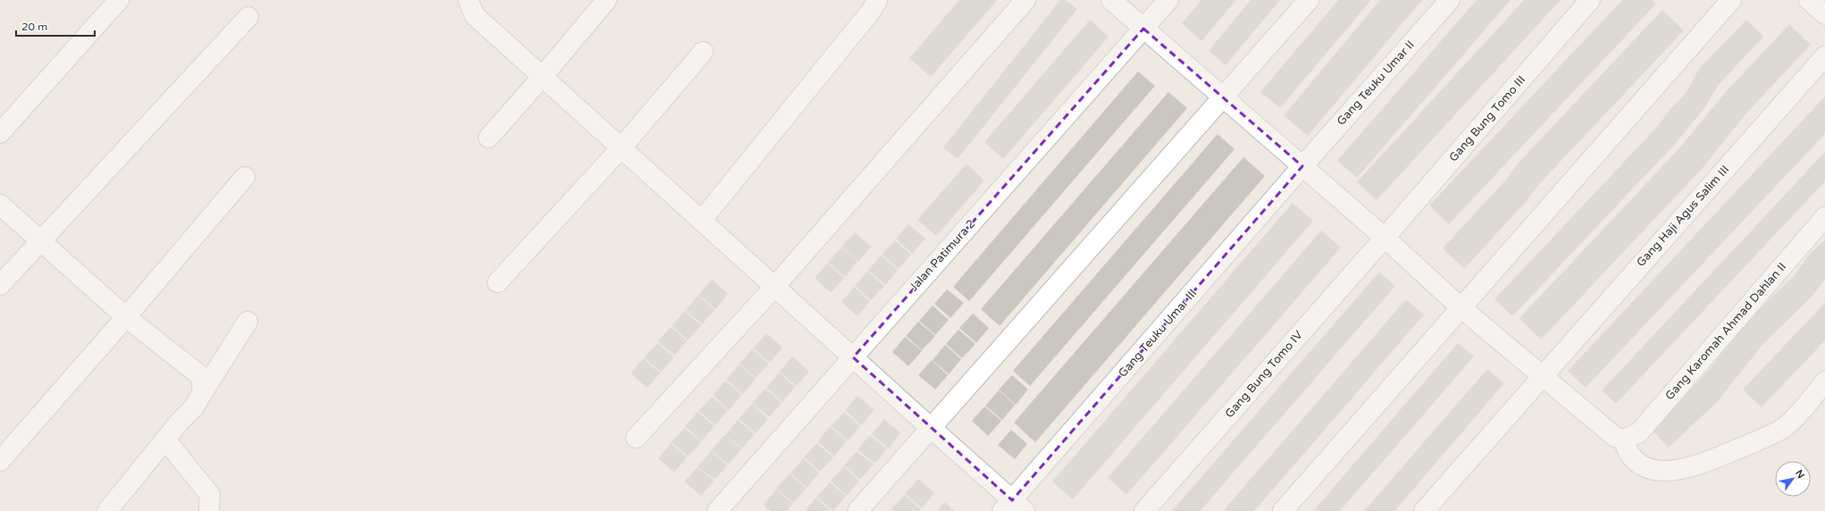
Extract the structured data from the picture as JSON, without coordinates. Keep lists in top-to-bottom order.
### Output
{
  "streets": {
    "street": [
      "Gang Teuku Umar II",
      "Gang Bung Tomo III",
      "Gang Haji Agus Salim III",
      "Jalan Patimura 2",
      "Gang Karomah Ahmad Dahlan II",
      "Gang Teuku Umar III",
      "Gang Bung Tomo IV"
    ]
  },
  "crossings": [
    ["Gang Teuku Umar II", "Gang Teuku Umar III"],
    ["Gang Bung Tomo III", "Gang Bung Tomo IV"]
  ],
  "scale_bar": "20 m",
  "north": "top right"
}
